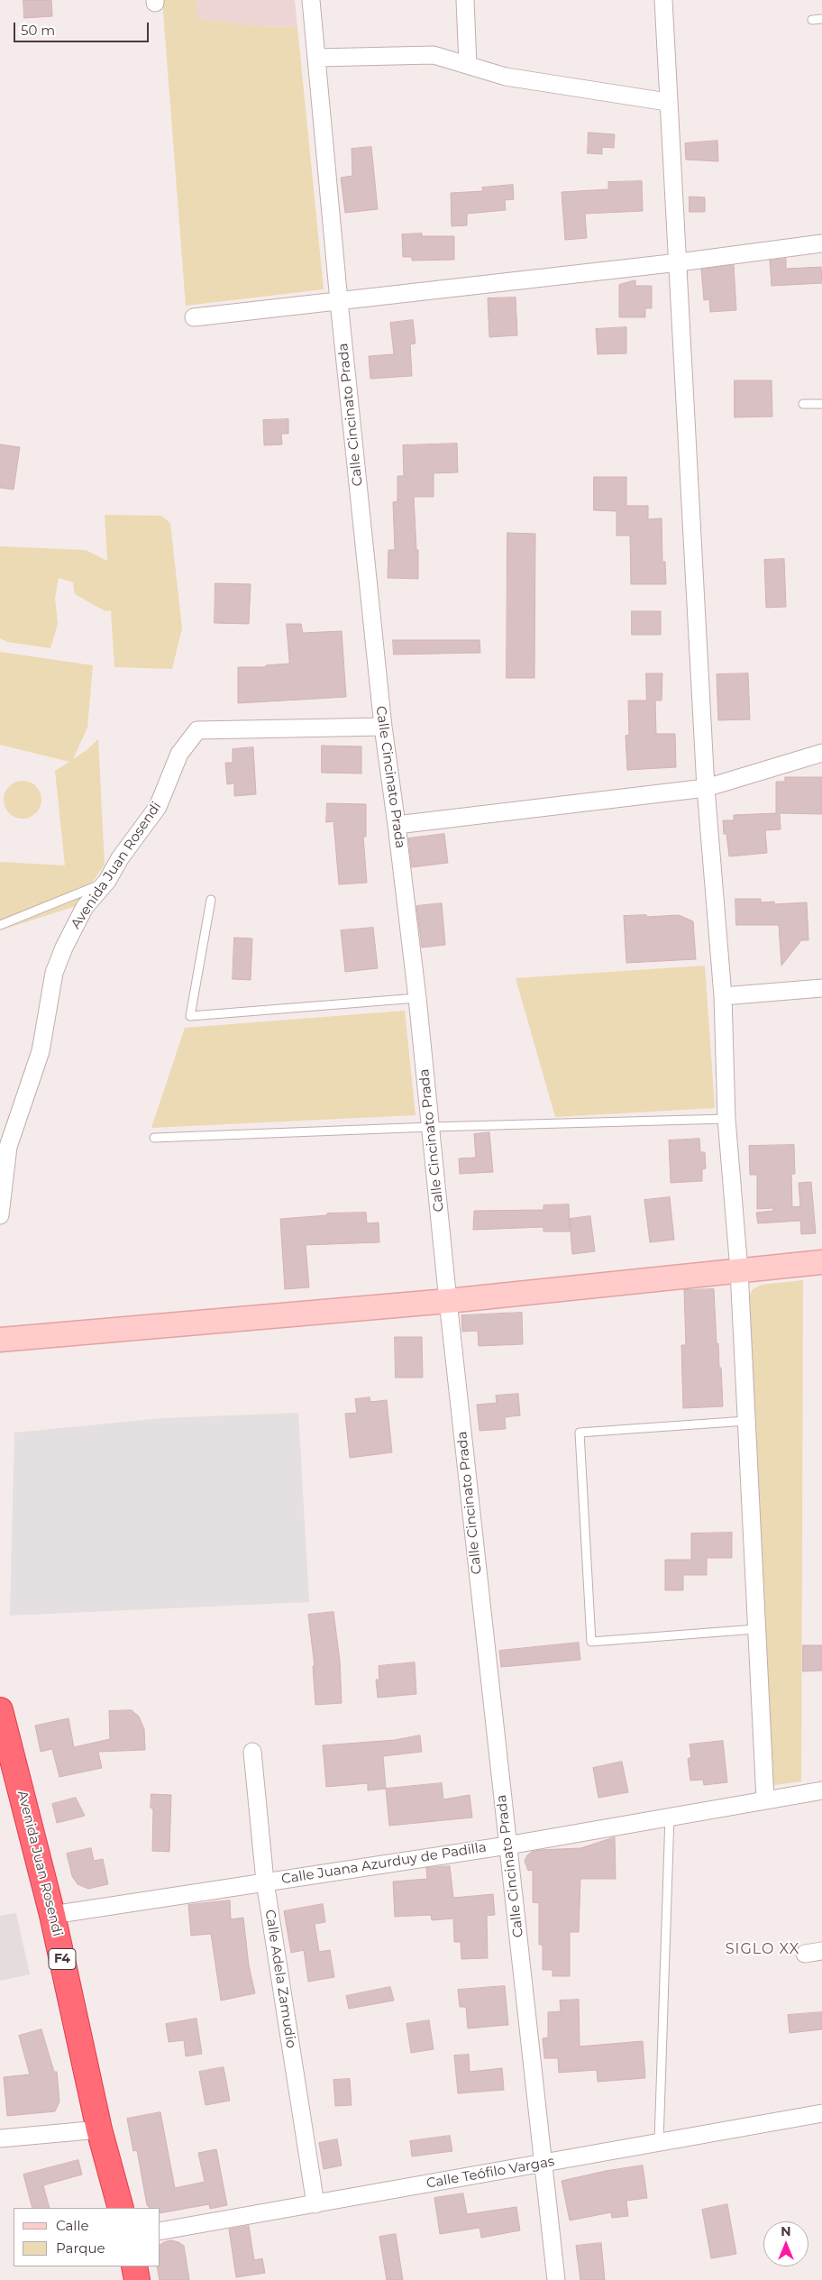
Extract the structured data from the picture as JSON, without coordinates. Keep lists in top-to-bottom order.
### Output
{
  "streets": {
    "highway": ["Avenida Juan Rosendi", "F4"],
    "street": [
      "Calle Cincinato Prada",
      "Calle Juana Azurduy de Padilla",
      "Calle Adela Zamudio",
      "Calle Teófilo Vargas"
    ]
  },
  "crossings": [
    ["Calle Cincinato Prada", "Avenida Juan Rosendi"],
    ["Calle Cincinato Prada", "Calle Juana Azurduy de Padilla"],
    ["Calle Cincinato Prada", "Calle Teófilo Vargas"],
    ["Avenida Juan Rosendi", "Calle Juana Azurduy de Padilla"],
    ["Calle Juana Azurduy de Padilla", "Calle Adela Zamudio"],
    ["Calle Adela Zamudio", "Calle Teófilo Vargas"]
  ],
  "districts": ["SIGLO XX"],
  "legend": ["Calle", "Parque"],
  "scale_bar": "50 m",
  "north": "top"
}
